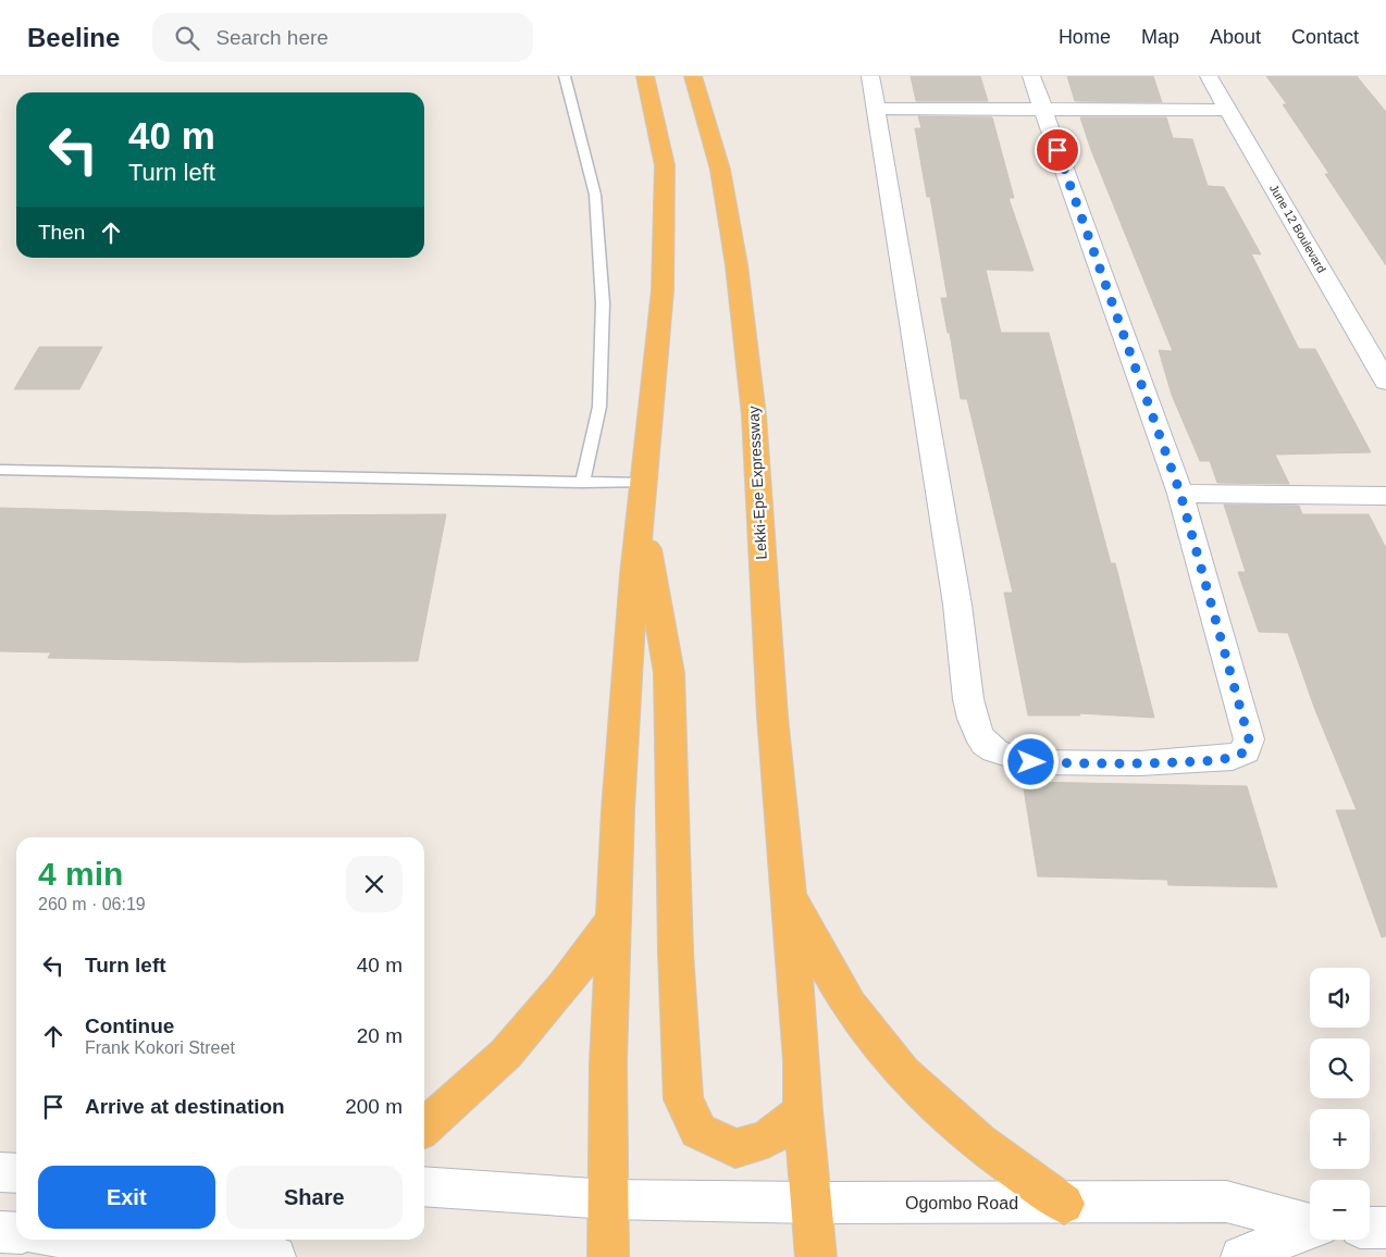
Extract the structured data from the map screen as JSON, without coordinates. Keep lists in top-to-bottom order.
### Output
{
  "streets": {
    "highway": ["Lekki-Epe Expressway"],
    "street": ["June 12 Boulevard", "Ogombo Road"]
  },
  "crossings": [
    ["Lekki-Epe Expressway", "Ogombo Road"]
  ],
  "page": {
    "header": "Beeline",
    "search": "Search here",
    "nav": [
      "Home",
      "Map",
      "About",
      "Contact"
    ],
    "turn": ["40 m", "Turn left"],
    "then": "Then",
    "heading": ["4 min", "260 m · 06:19"],
    "list": [
      {
        "name": "Turn left",
        "value": "40 m"
      },
      {
        "name": "Continue",
        "note": "Frank Kokori Street",
        "value": "20 m"
      },
      {
        "name": "Arrive at destination",
        "value": "200 m"
      }
    ],
    "map_buttons": ["+", "−"],
    "buttons": ["Exit", "Share"]
  }
}
